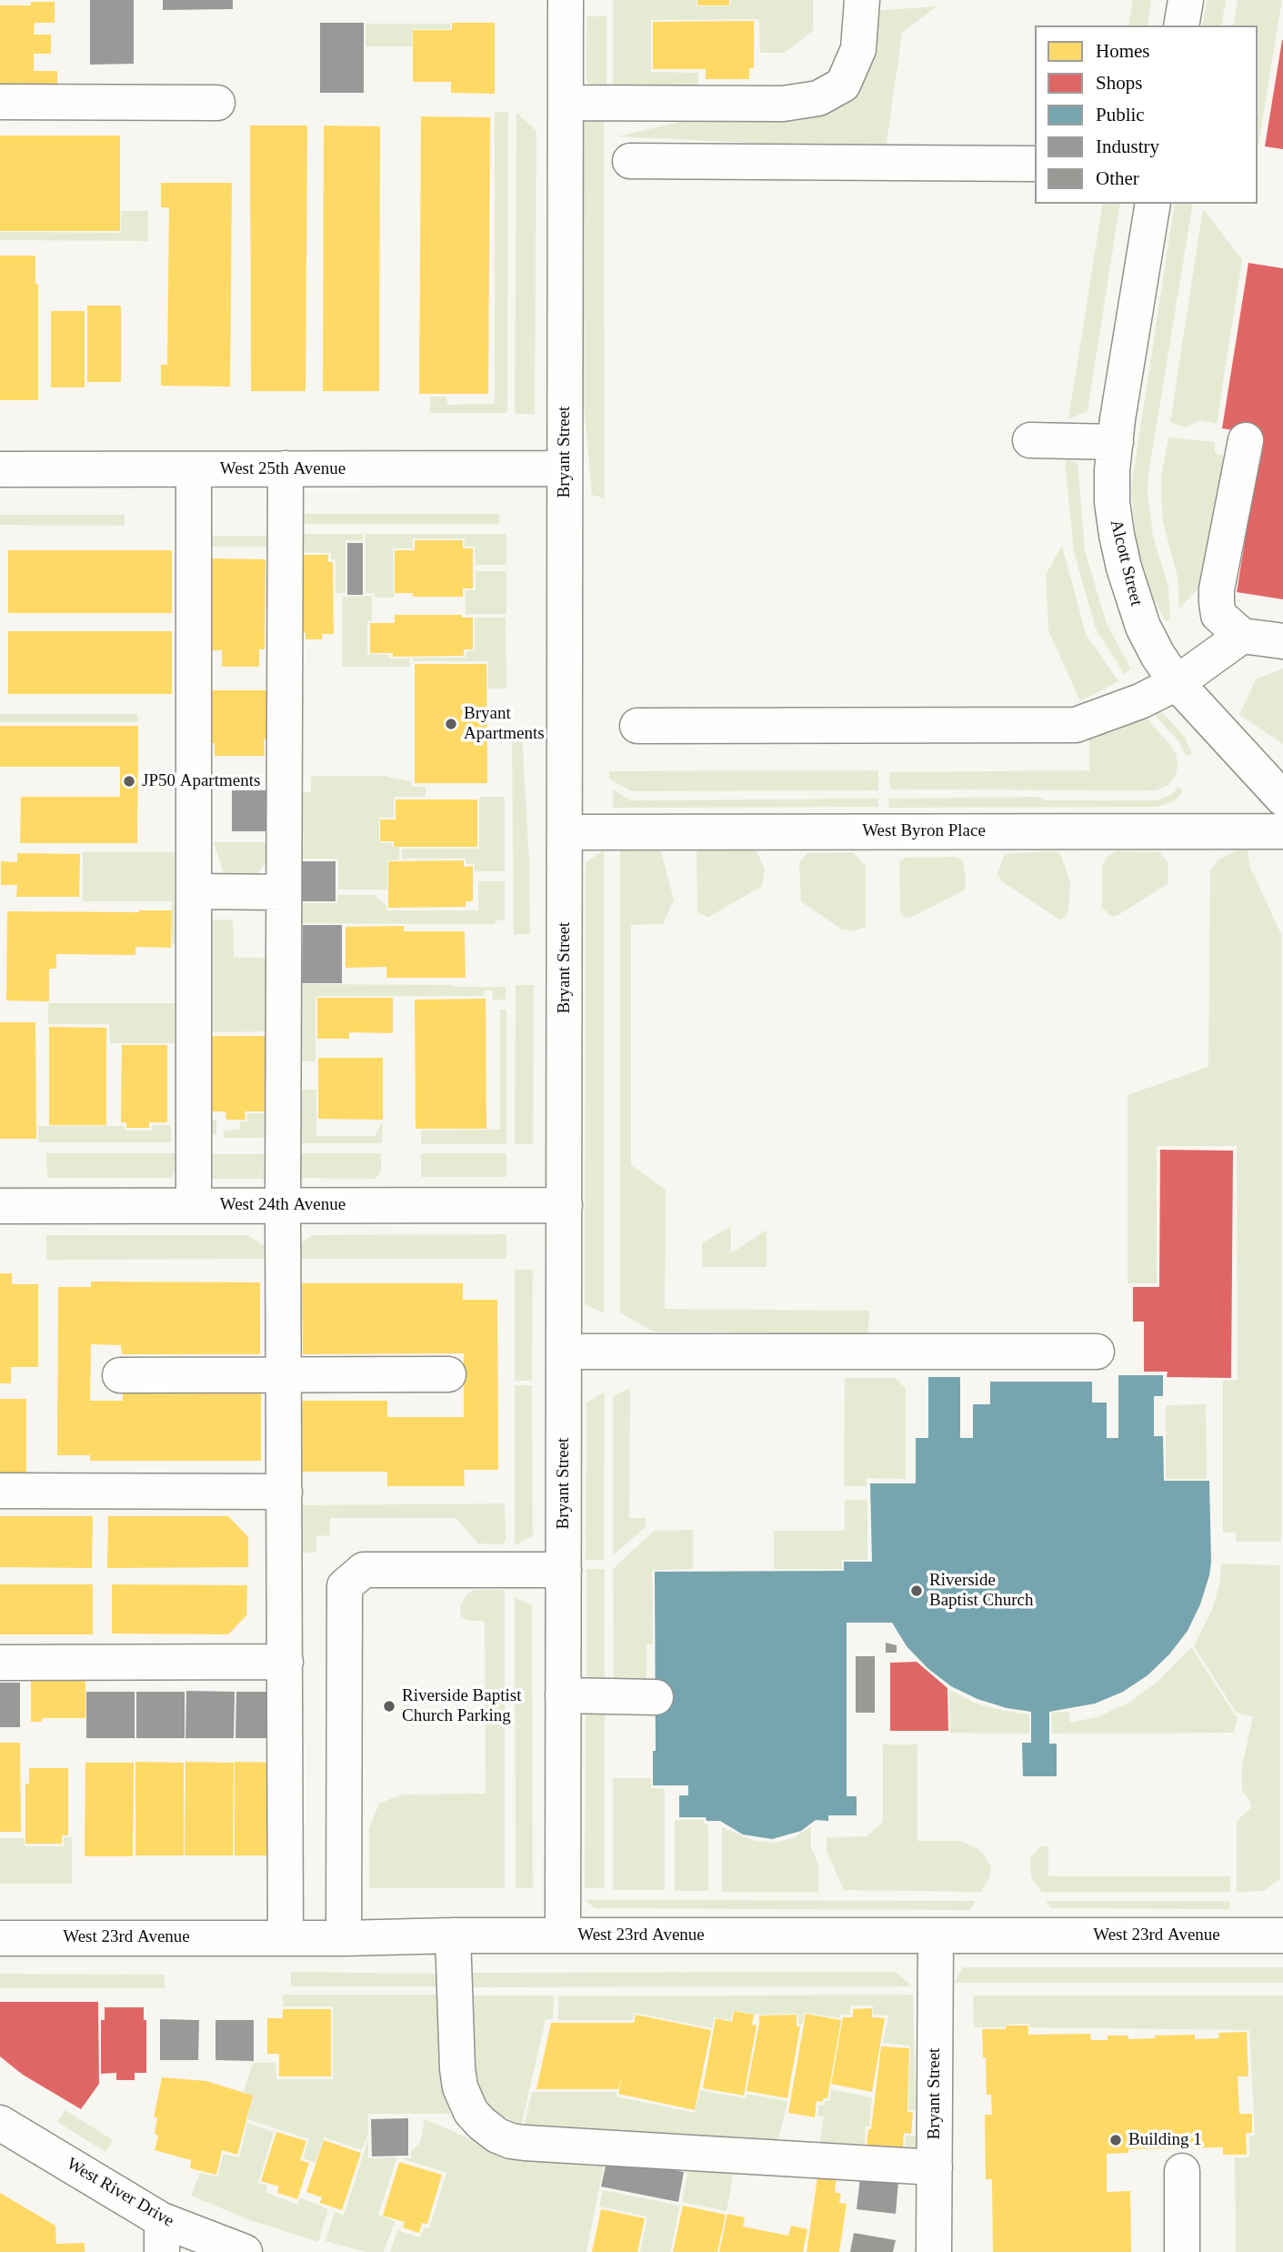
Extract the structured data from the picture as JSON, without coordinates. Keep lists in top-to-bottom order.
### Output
{
  "streets": {
    "street": [
      "Bryant Street",
      "West 25th Avenue",
      "Alcott Street",
      "West Byron Place",
      "West 24th Avenue",
      "West 23rd Avenue",
      "West River Drive"
    ]
  },
  "crossings": [
    ["Bryant Street", "West 25th Avenue"],
    ["Bryant Street", "West Byron Place"],
    ["Bryant Street", "West 24th Avenue"],
    ["Bryant Street", "West 23rd Avenue"]
  ],
  "places": [
    "Bryant Apartments",
    "JP50 Apartments",
    "Riverside Baptist Church",
    "Riverside Baptist Church Parking",
    "Building 1"
  ],
  "legend": [
    "Homes",
    "Shops",
    "Public",
    "Industry",
    "Other"
  ]
}
